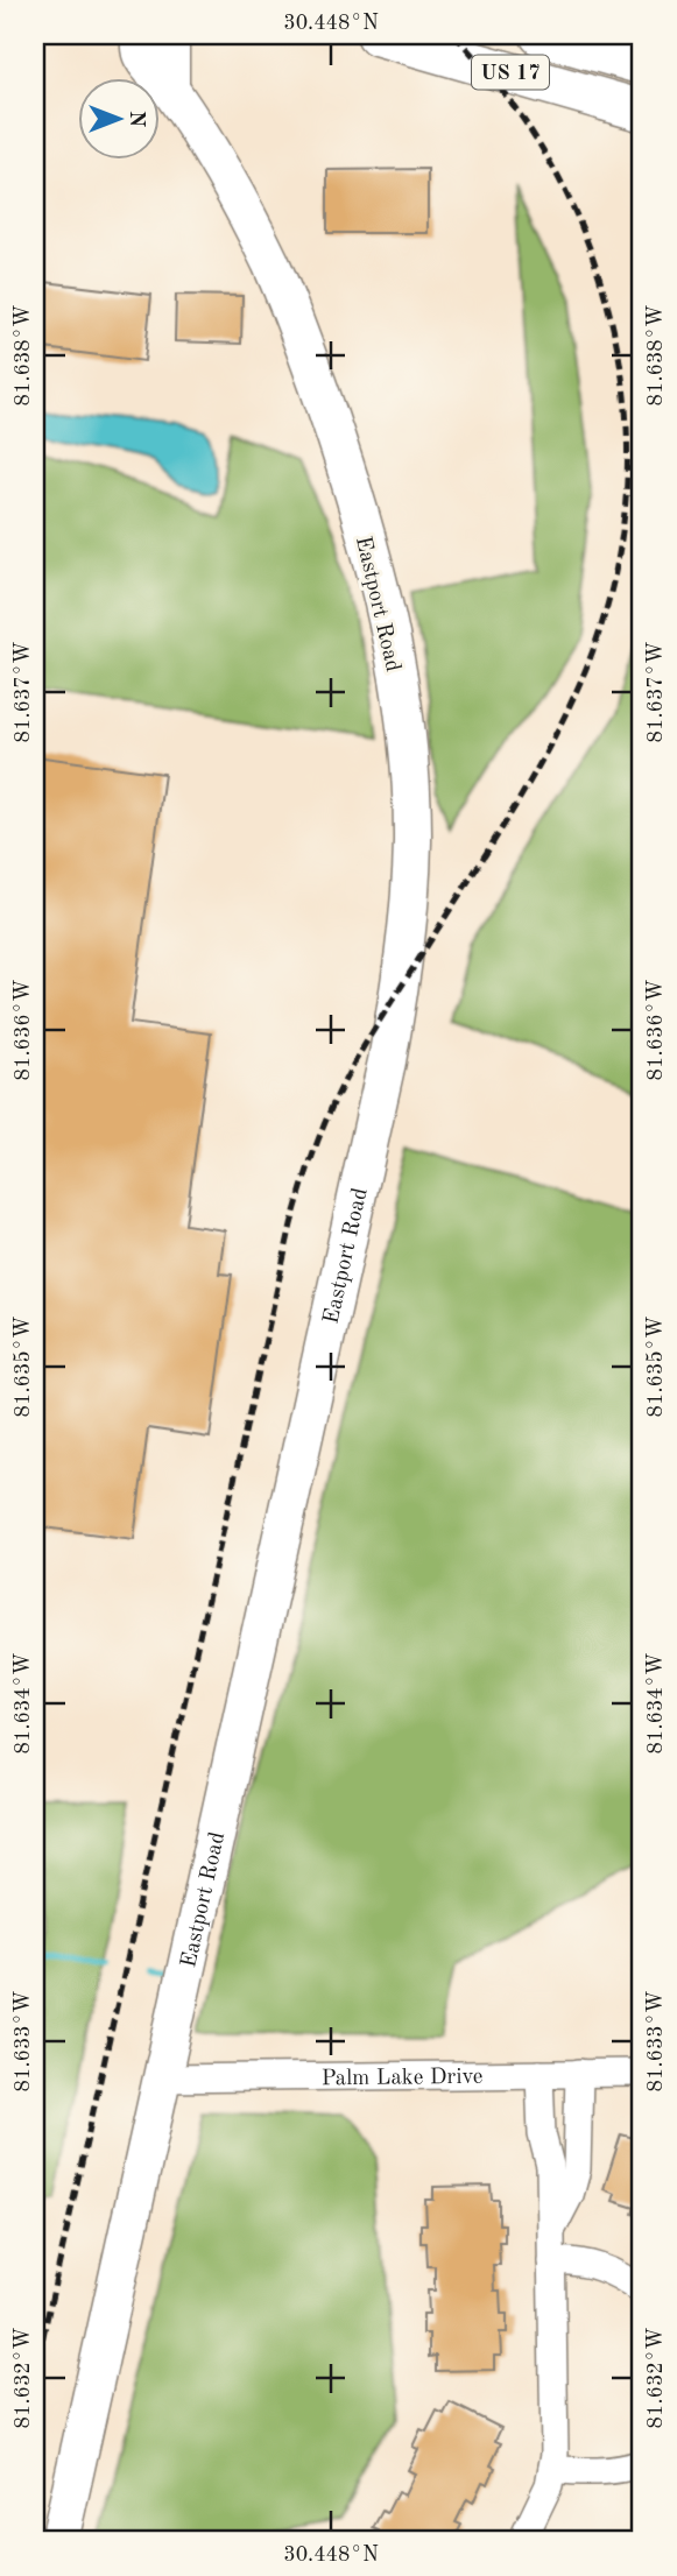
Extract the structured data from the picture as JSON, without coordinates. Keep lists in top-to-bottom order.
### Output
{
  "streets": {
    "main road": ["US 17"],
    "street": ["Eastport Road", "Palm Lake Drive"]
  },
  "crossings": [
    ["Eastport Road", "Palm Lake Drive"]
  ],
  "north": "right",
  "coordinates": [
    "30.448°N",
    "81.638°W",
    "81.637°W",
    "81.636°W",
    "81.635°W",
    "81.634°W",
    "81.633°W",
    "81.632°W"
  ]
}
